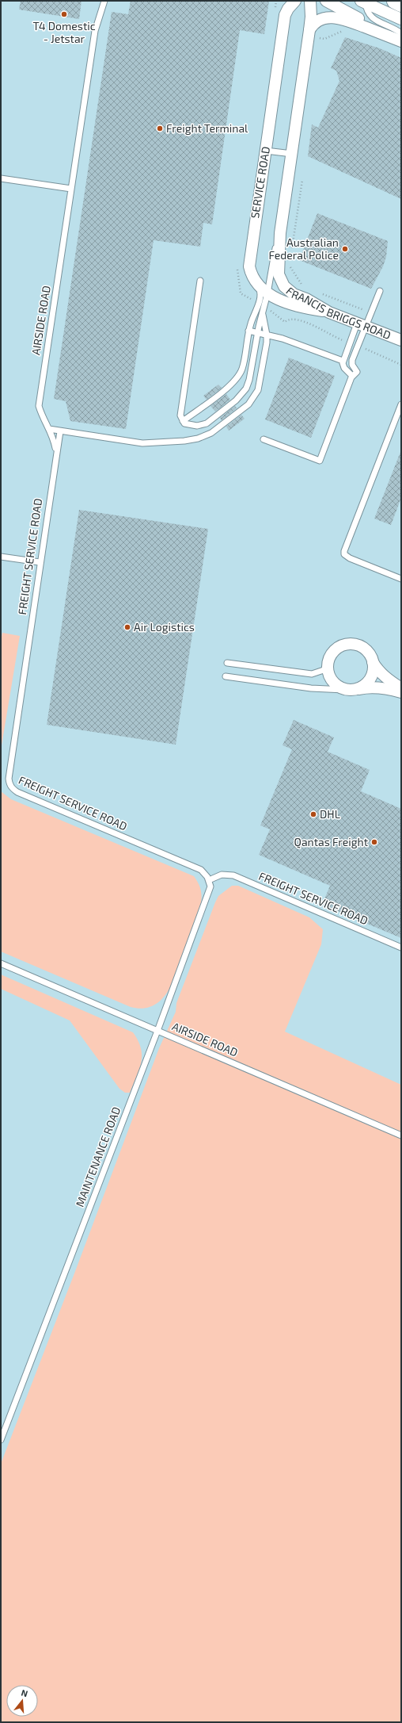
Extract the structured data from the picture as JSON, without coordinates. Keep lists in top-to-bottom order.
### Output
{
  "streets": {
    "street": ["SERVICE ROAD", "FRANCIS BRIGGS ROAD"],
    "lane": ["AIRSIDE ROAD", "FREIGHT SERVICE ROAD", "MAINTENANCE ROAD"]
  },
  "crossings": [
    ["SERVICE ROAD", "FRANCIS BRIGGS ROAD"],
    ["AIRSIDE ROAD", "FREIGHT SERVICE ROAD"],
    ["AIRSIDE ROAD", "MAINTENANCE ROAD"],
    ["FREIGHT SERVICE ROAD", "MAINTENANCE ROAD"]
  ],
  "places": [
    "T4 Domestic - Jetstar",
    "Freight Terminal",
    "Australian Federal Police",
    "Air Logistics",
    "DHL",
    "Qantas Freight"
  ],
  "north": "top"
}
